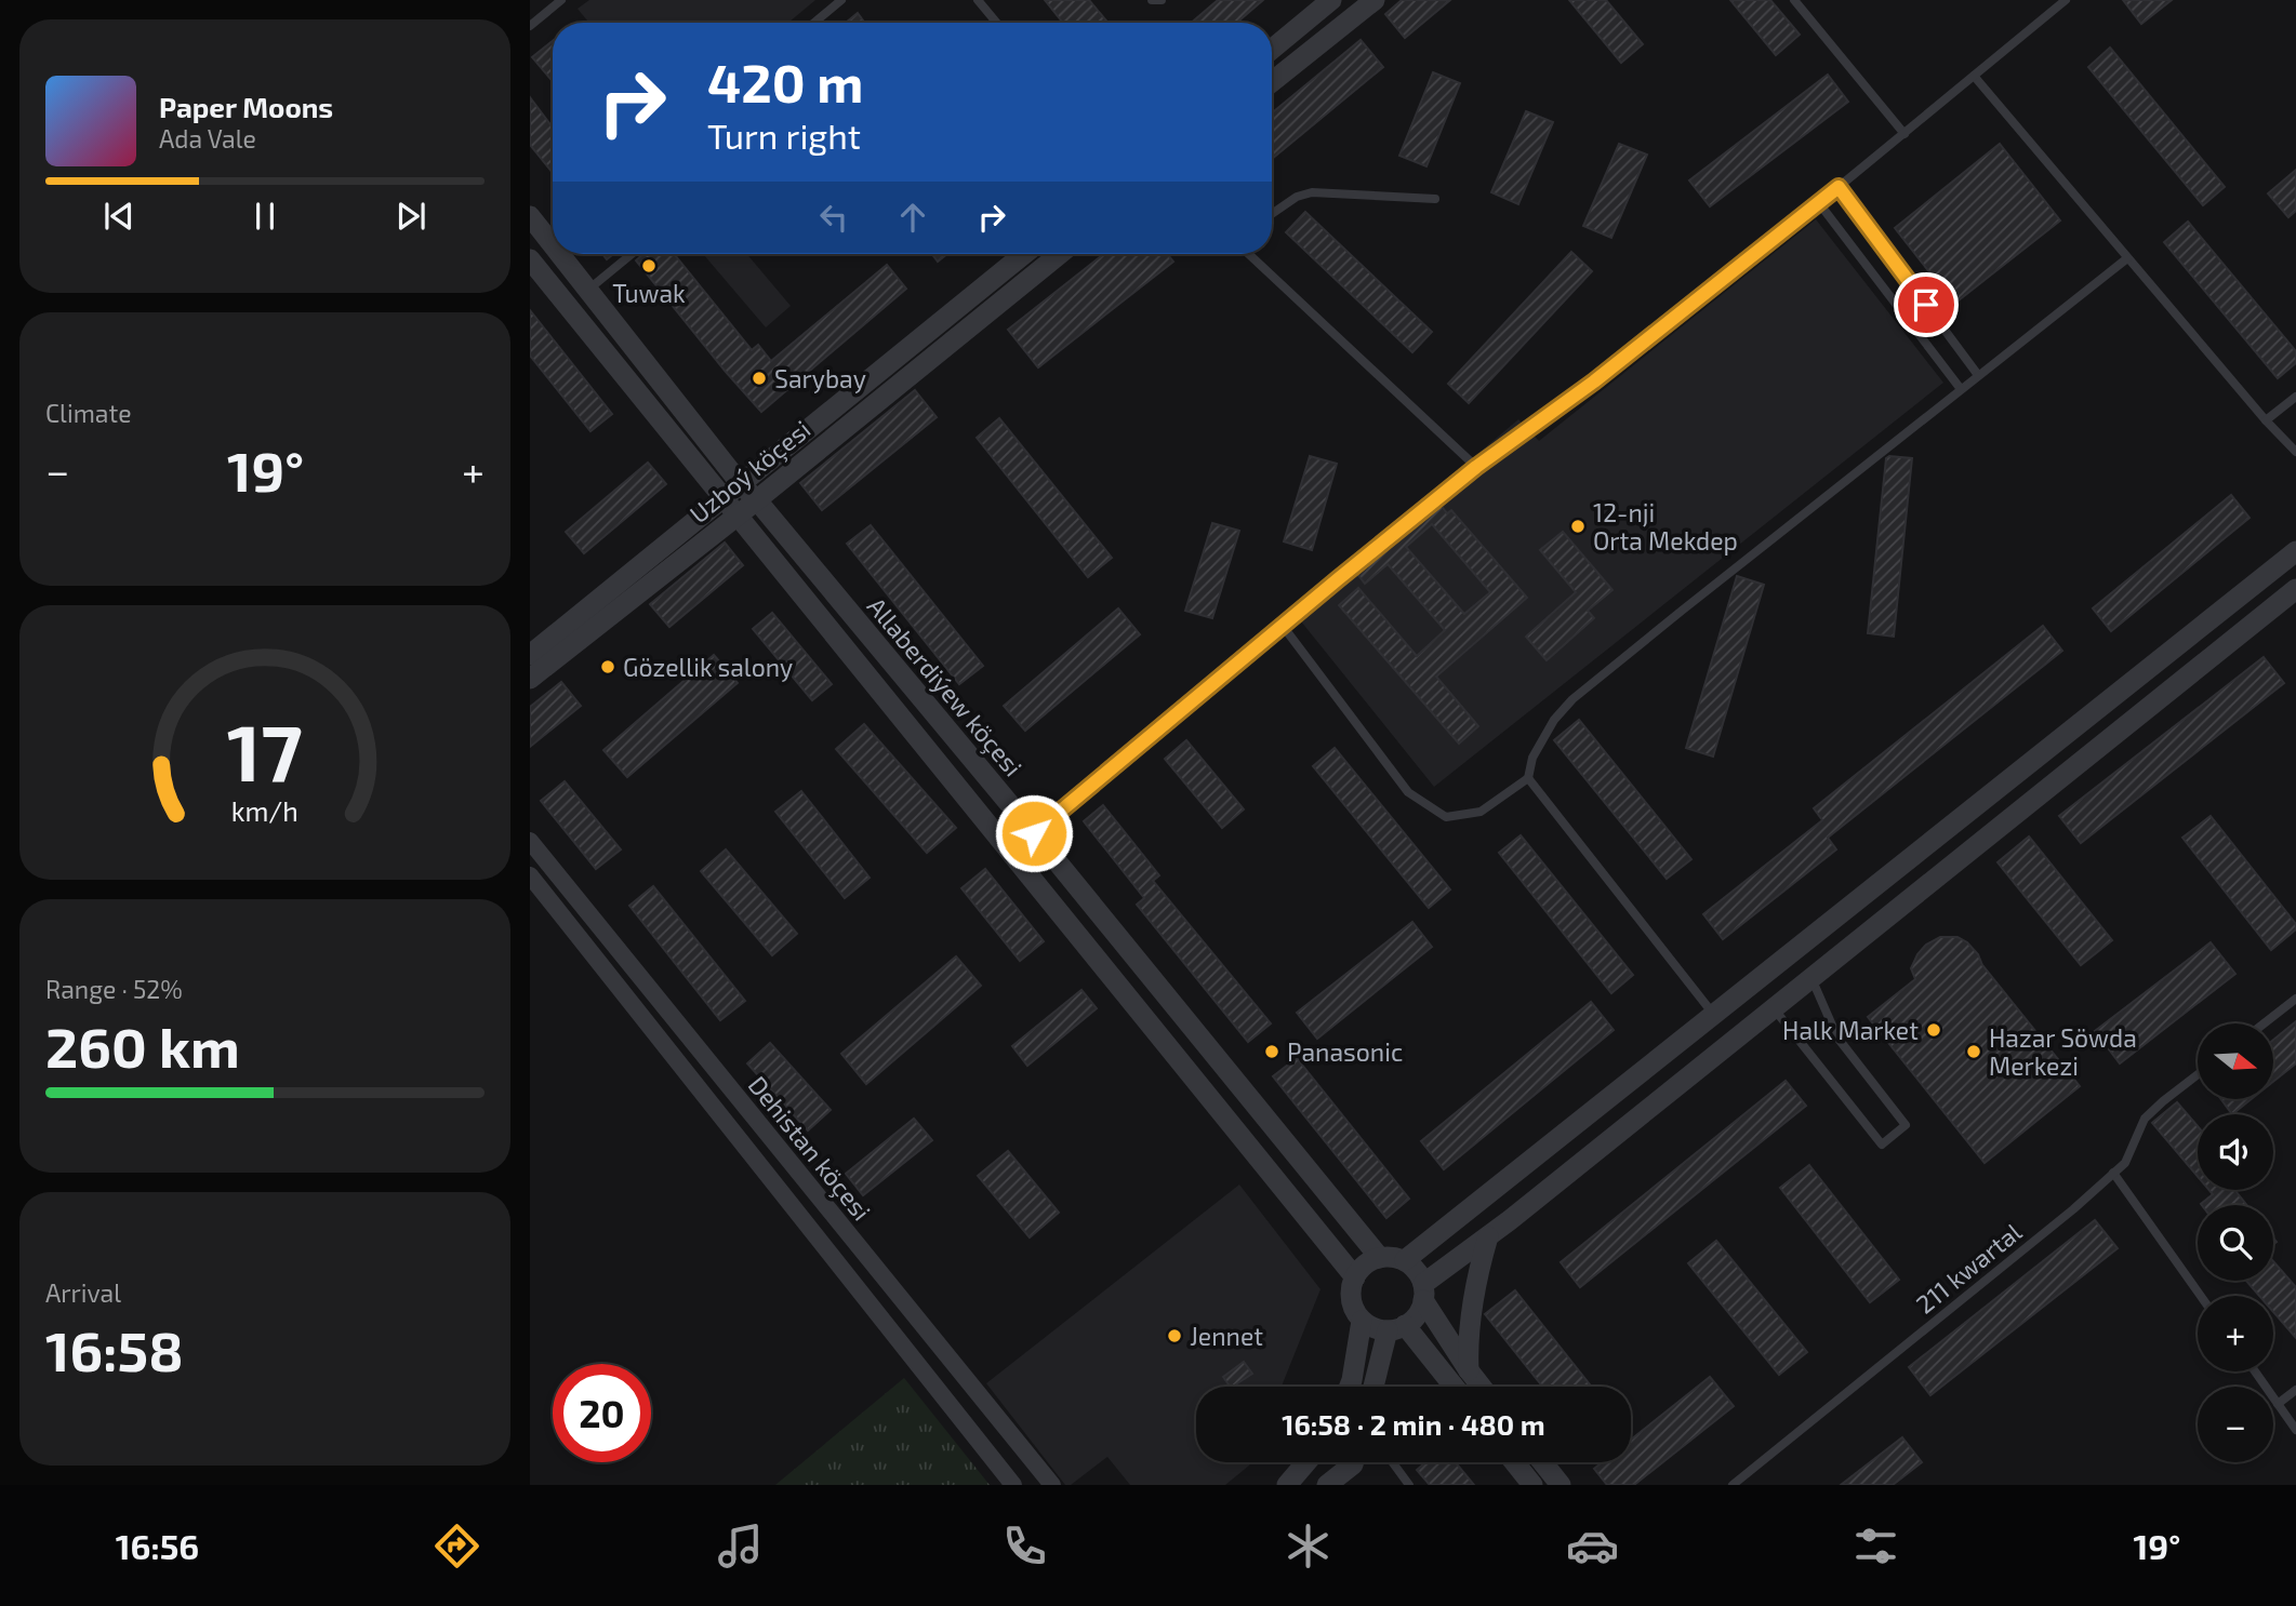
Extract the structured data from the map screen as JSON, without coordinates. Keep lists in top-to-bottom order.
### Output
{
  "streets": {
    "street": ["Uzboý köçesi", "Allaberdiýew köçesi", "Dehistan köçesi"],
    "lane": ["211 kwartal"]
  },
  "crossings": [
    ["Uzboý köçesi", "Allaberdiýew köçesi"]
  ],
  "places": [
    "Tuwak",
    "Sarybay",
    "12-nji Orta Mekdep",
    "Gözellik salony",
    "Halk Market",
    "Panasonic",
    "Hazar Söwda Merkezi",
    "Jennet"
  ],
  "north": "right",
  "page": {
    "turn": ["420 m", "Turn right"],
    "song": ["Paper Moons", "Ada Vale"],
    "tile": [
      "Climate",
      ["Range · 52%", "260 km"],
      ["Arrival", "16:58"]
    ],
    "heat": ["−", "19°", "+"],
    "map_buttons": ["+", "−"],
    "limit": "20",
    "trip": "16:58 · 2 min · 480 m",
    "tabs": ["16:56", "19°"],
    "gauge": ["17", "km/h"]
  }
}
